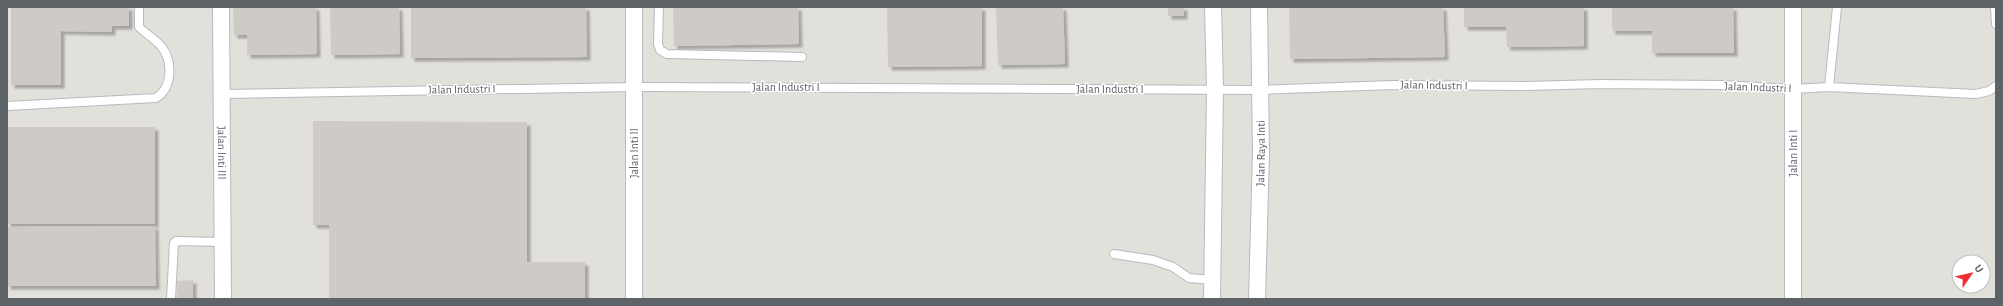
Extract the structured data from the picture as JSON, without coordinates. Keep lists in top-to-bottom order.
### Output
{
  "streets": {
    "street": [
      "Jalan Inti III",
      "Jalan Inti II",
      "Jalan Raya Inti",
      "Jalan Inti I"
    ],
    "lane": ["Jalan Industri I"]
  },
  "crossings": [
    ["Jalan Industri I", "Jalan Inti III"],
    ["Jalan Industri I", "Jalan Inti II"],
    ["Jalan Industri I", "Jalan Raya Inti"],
    ["Jalan Industri I", "Jalan Inti I"]
  ],
  "north": "top right"
}
